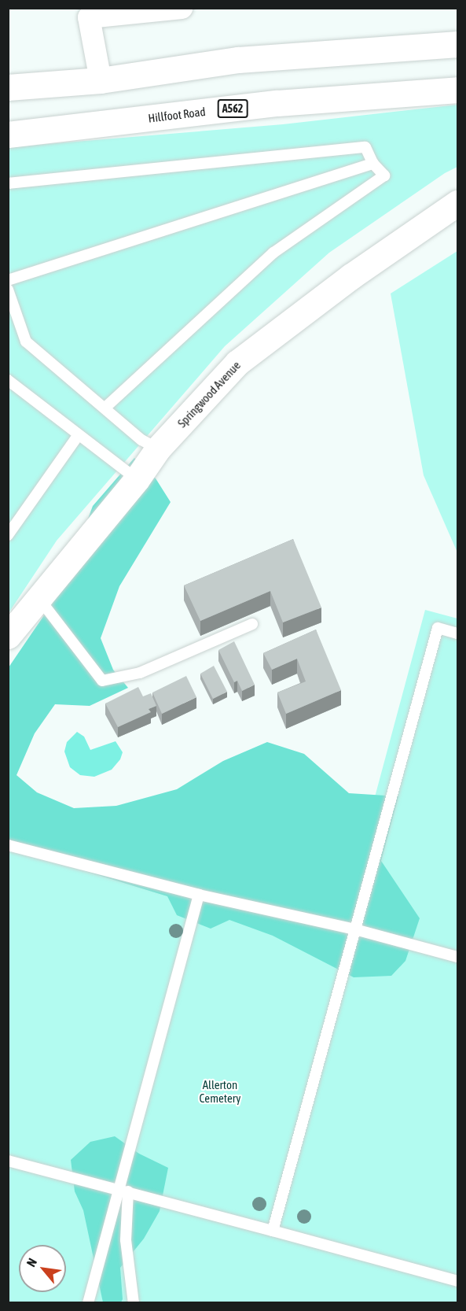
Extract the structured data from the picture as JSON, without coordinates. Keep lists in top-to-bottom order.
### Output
{
  "streets": {
    "main road": ["A562", "Hillfoot Road", "Springwood Avenue"]
  },
  "parks": ["Allerton Cemetery"],
  "north": "top left"
}
